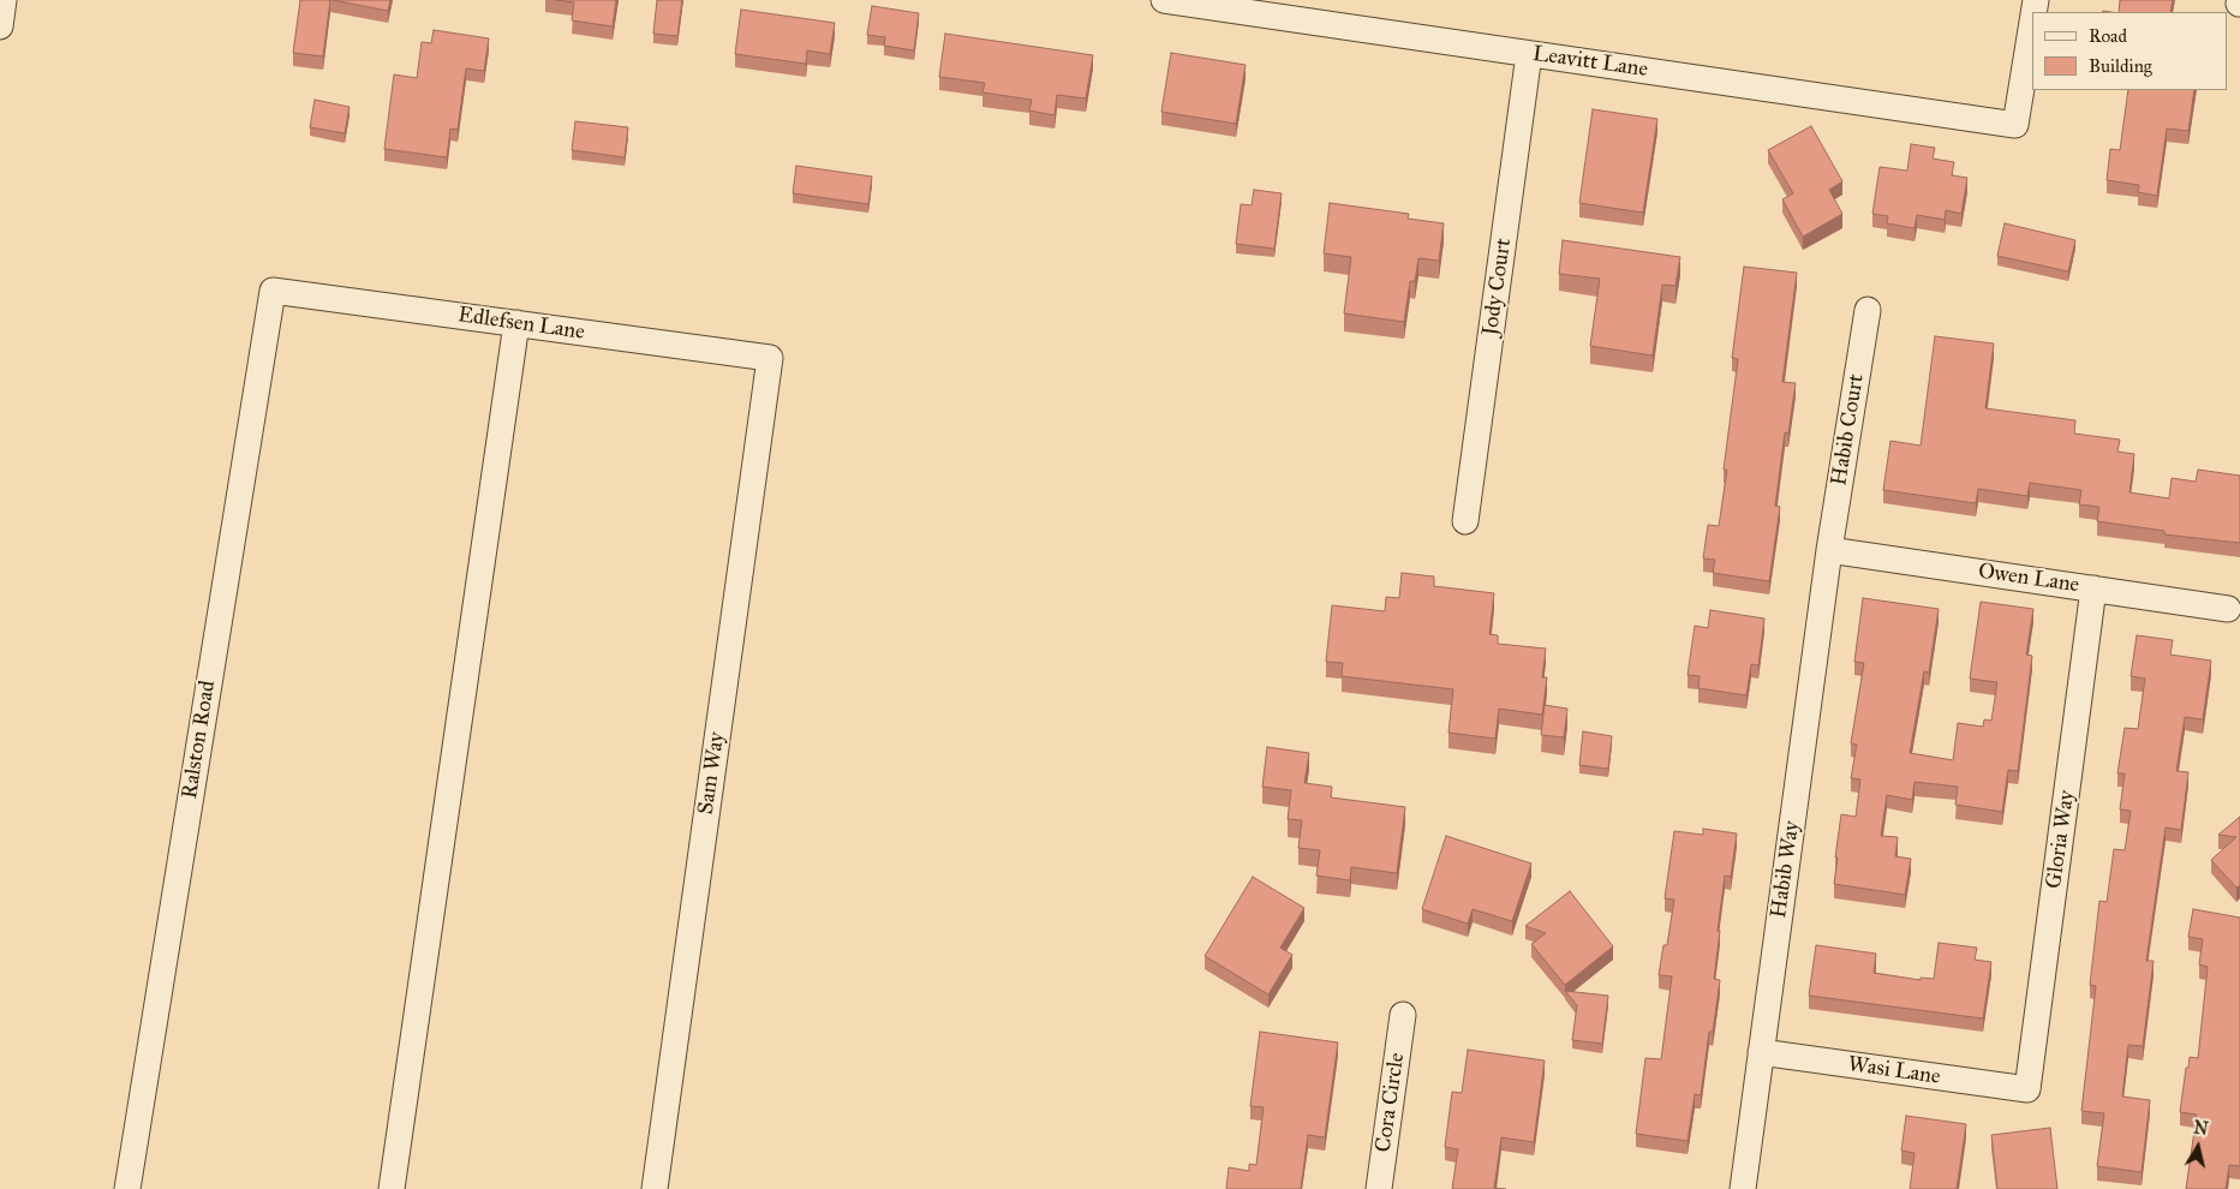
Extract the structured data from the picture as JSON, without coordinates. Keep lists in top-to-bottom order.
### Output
{
  "streets": {
    "street": [
      "Leavitt Lane",
      "Jody Court",
      "Edlefsen Lane",
      "Habib Court",
      "Owen Lane",
      "Ralston Road",
      "Sam Way",
      "Gloria Way",
      "Habib Way",
      "Wasi Lane",
      "Cora Circle"
    ]
  },
  "crossings": [
    ["Leavitt Lane", "Jody Court"],
    ["Edlefsen Lane", "Ralston Road"],
    ["Edlefsen Lane", "Sam Way"],
    ["Habib Court", "Owen Lane"],
    ["Habib Court", "Habib Way"],
    ["Owen Lane", "Gloria Way"],
    ["Owen Lane", "Habib Way"],
    ["Gloria Way", "Wasi Lane"],
    ["Habib Way", "Wasi Lane"]
  ],
  "legend": ["Road", "Building"],
  "north": "top"
}
